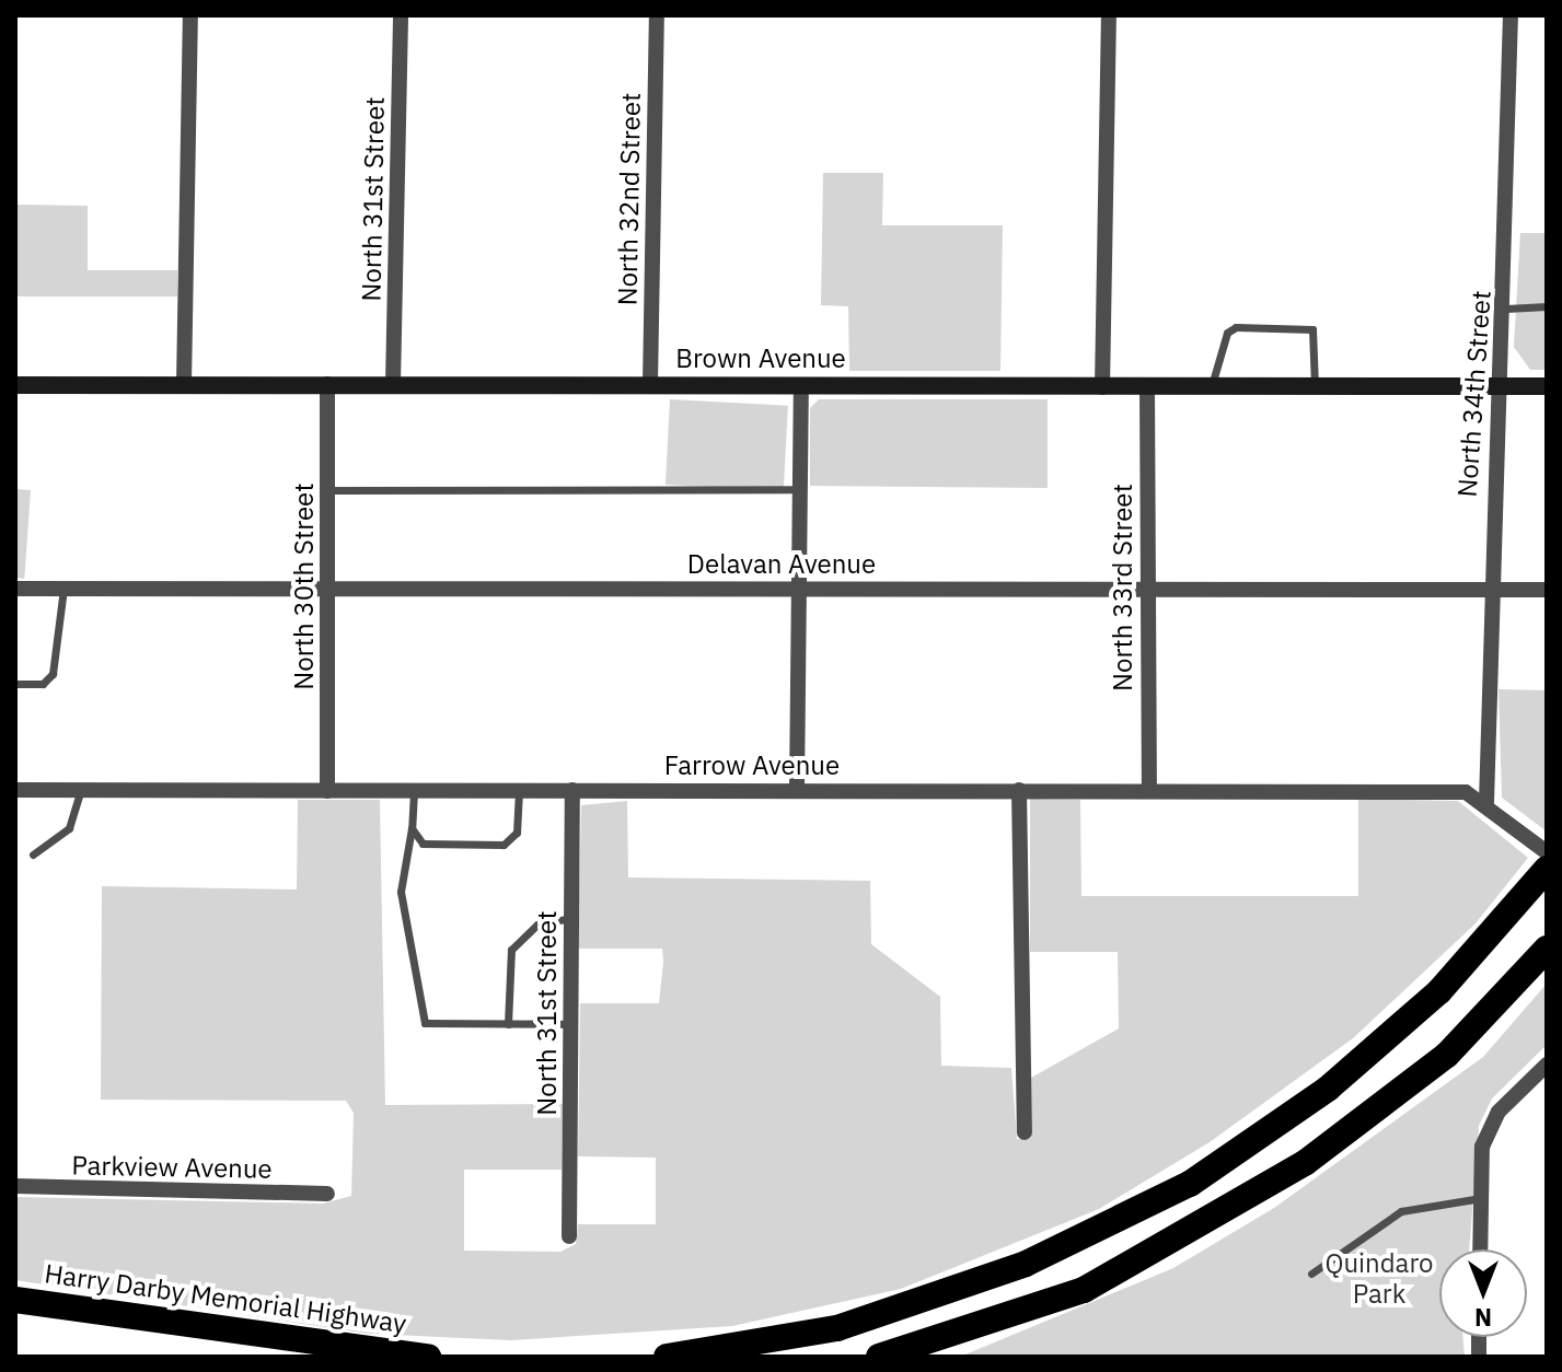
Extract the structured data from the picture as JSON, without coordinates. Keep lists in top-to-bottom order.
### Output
{
  "streets": {
    "highway": ["Harry Darby Memorial Highway"],
    "main road": ["Brown Avenue"],
    "street": [
      "North 31st Street",
      "North 32nd Street",
      "North 34th Street",
      "Delavan Avenue",
      "North 30th Street",
      "North 33rd Street",
      "Farrow Avenue",
      "Parkview Avenue"
    ]
  },
  "crossings": [
    ["North 31st Street", "Brown Avenue"],
    ["North 31st Street", "Farrow Avenue"],
    ["North 32nd Street", "Brown Avenue"],
    ["Brown Avenue", "North 34th Street"],
    ["Brown Avenue", "North 30th Street"],
    ["Brown Avenue", "North 33rd Street"],
    ["North 34th Street", "Delavan Avenue"],
    ["North 34th Street", "Farrow Avenue"],
    ["Delavan Avenue", "North 30th Street"],
    ["Delavan Avenue", "North 33rd Street"],
    ["North 30th Street", "Farrow Avenue"],
    ["North 33rd Street", "Farrow Avenue"]
  ],
  "parks": ["Quindaro Park"],
  "north": "bottom"
}
